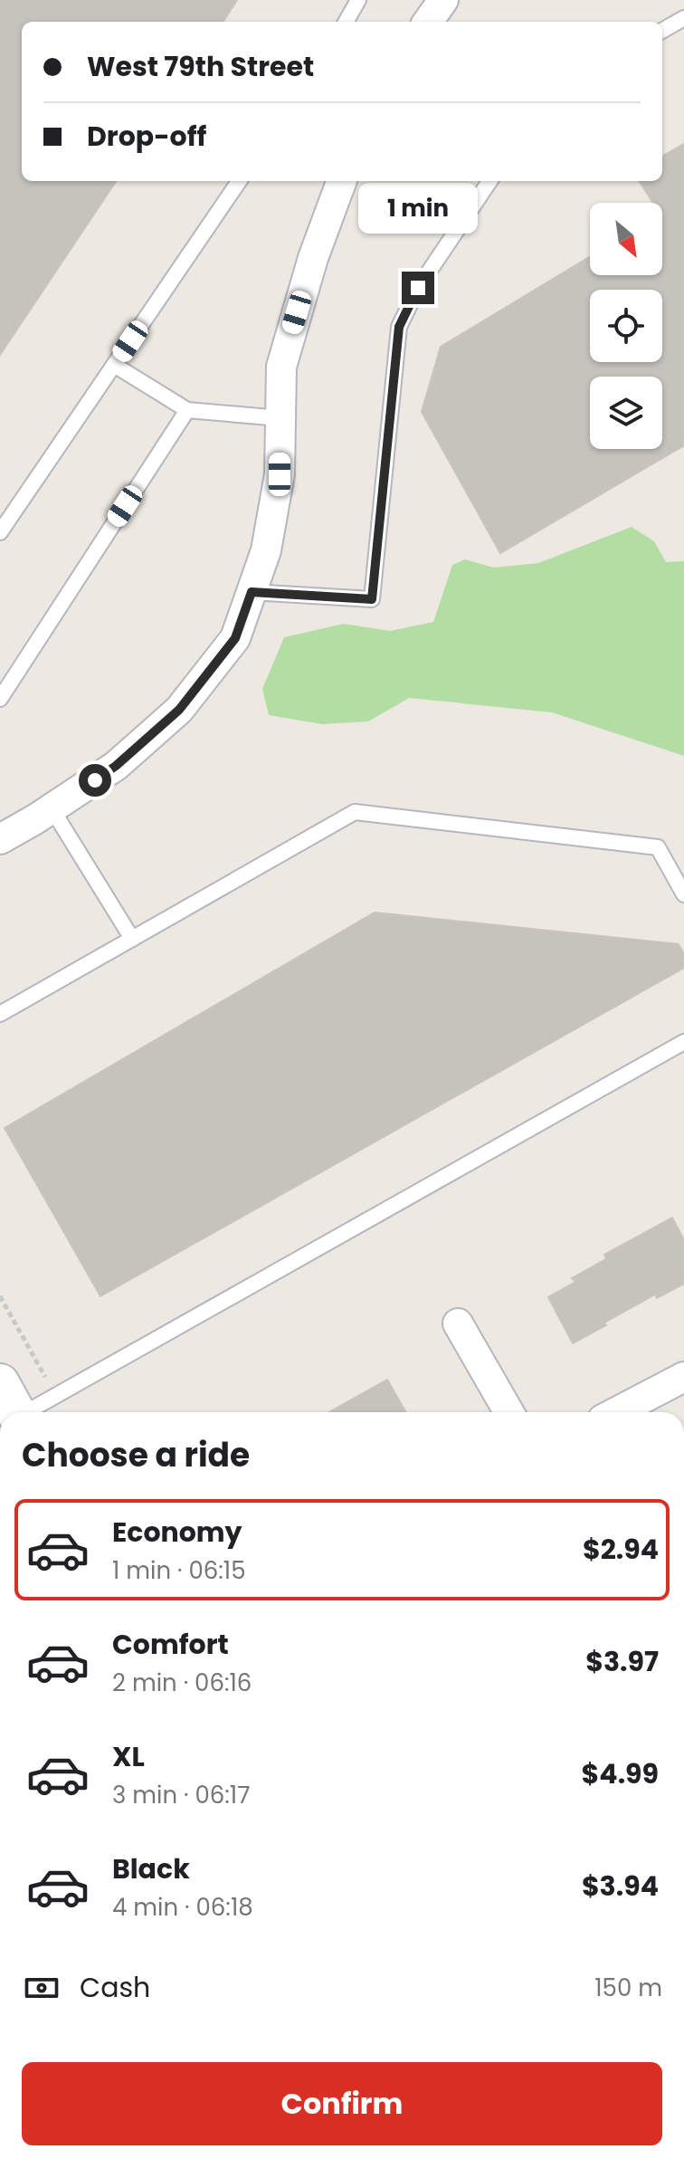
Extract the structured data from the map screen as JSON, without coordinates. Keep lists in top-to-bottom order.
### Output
{
  "north": "bottom right",
  "page": {
    "banner": ["West 79th Street", "Drop-off"],
    "bubble": "1 min",
    "heading": "Choose a ride",
    "list": [
      {
        "name": "Economy",
        "note": "1 min · 06:15",
        "value": "$2.94"
      },
      {
        "name": "Comfort",
        "note": "2 min · 06:16",
        "value": "$3.97"
      },
      {
        "name": "XL",
        "note": "3 min · 06:17",
        "value": "$4.99"
      },
      {
        "name": "Black",
        "note": "4 min · 06:18",
        "value": "$3.94"
      }
    ],
    "pay": ["Cash", "150 m"],
    "buttons": "Confirm"
  }
}
